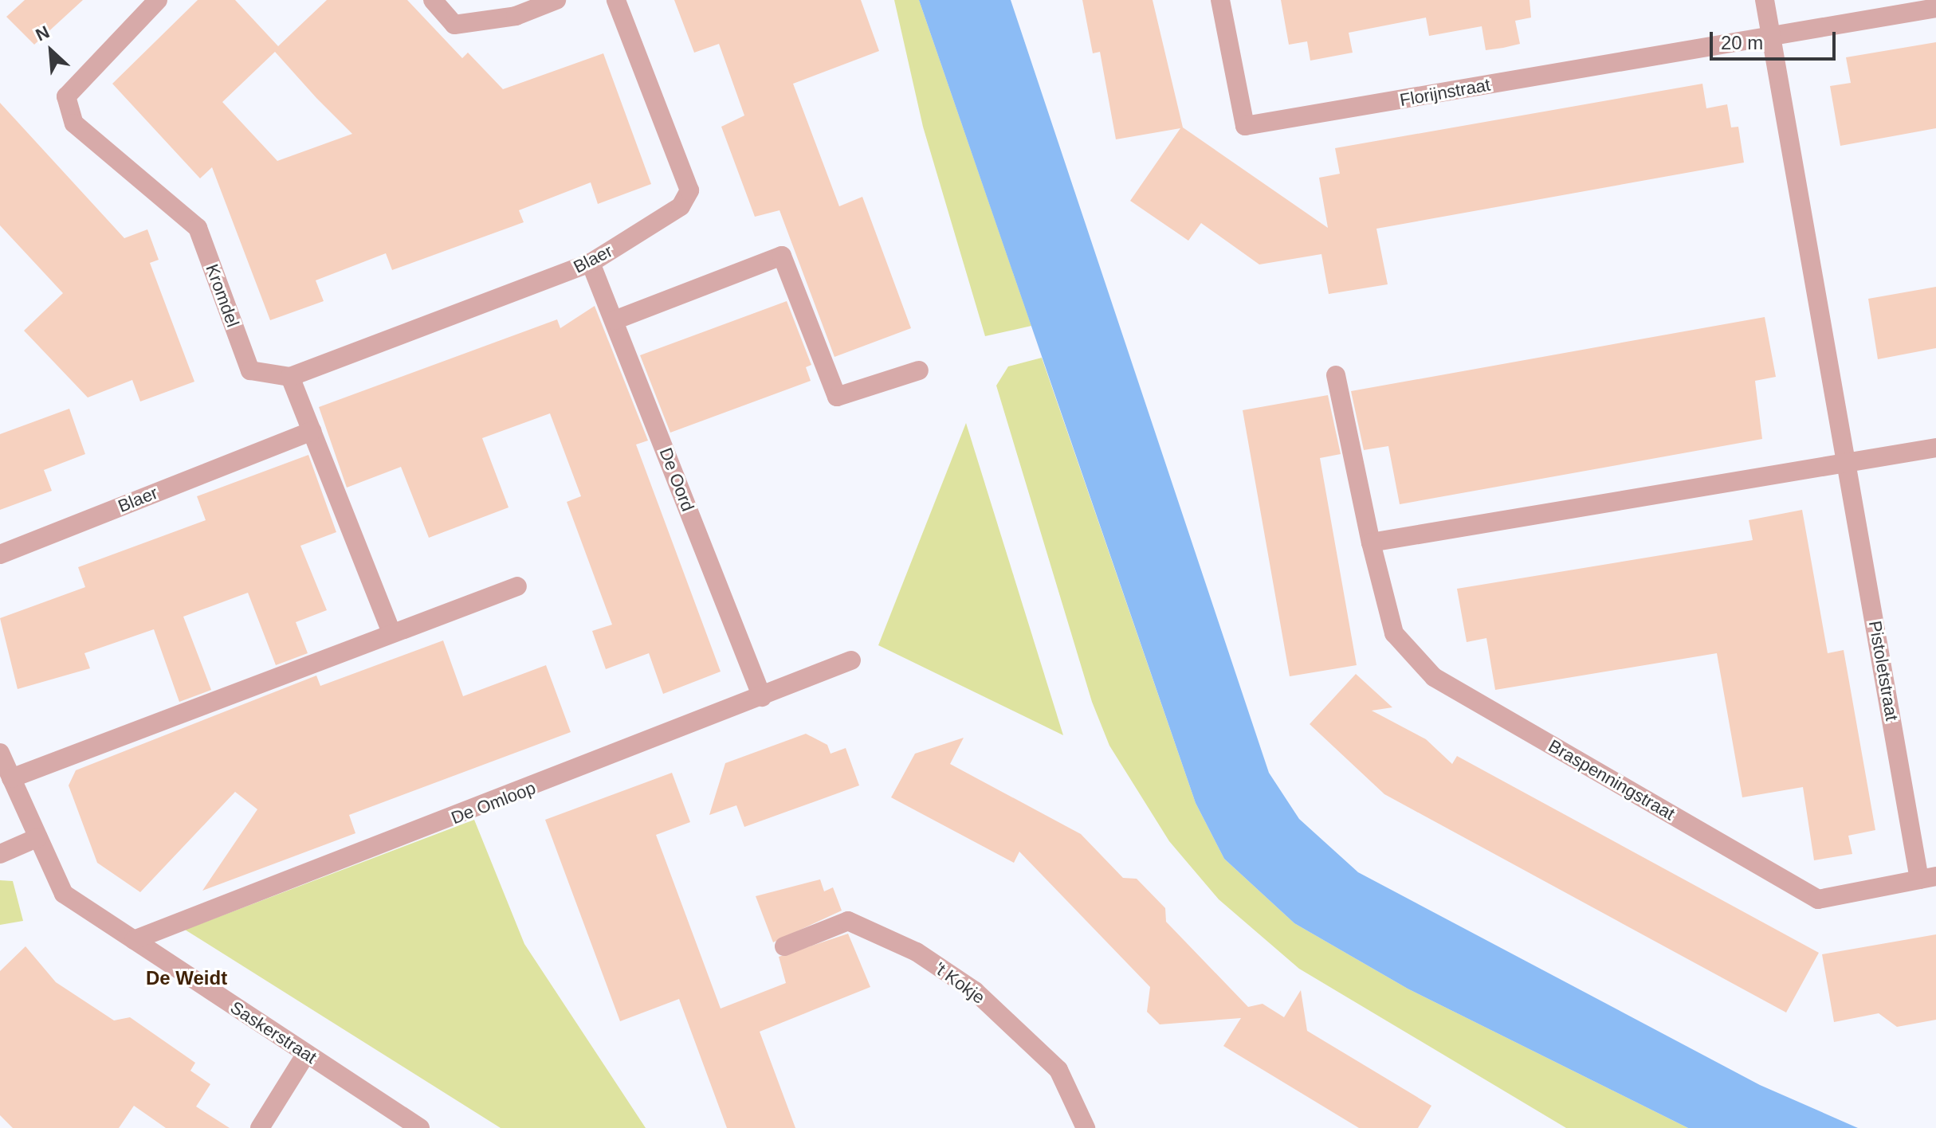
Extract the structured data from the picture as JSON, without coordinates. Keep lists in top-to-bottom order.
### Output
{
  "streets": {
    "street": [
      "Florijnstraat",
      "Blaer",
      "Kromdel",
      "De Oord",
      "Pistoletstraat",
      "Braspenningstraat",
      "De Omloop",
      "'t Kokje",
      "Saskerstraat"
    ]
  },
  "crossings": [
    ["Blaer", "Kromdel"],
    ["Blaer", "De Oord"],
    ["De Oord", "De Omloop"],
    ["Pistoletstraat", "Braspenningstraat"],
    ["De Omloop", "Saskerstraat"]
  ],
  "districts": ["De Weidt"],
  "scale_bar": "20 m",
  "north": "top left"
}
